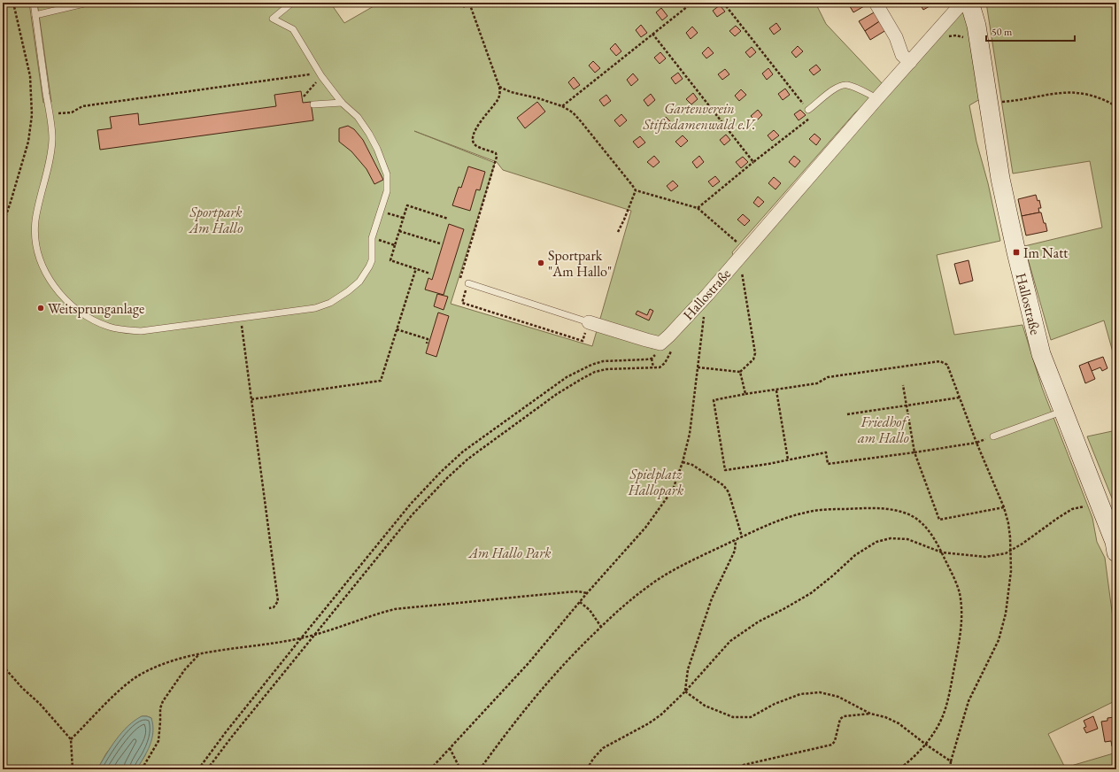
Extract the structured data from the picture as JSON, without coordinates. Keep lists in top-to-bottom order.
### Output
{
  "streets": {
    "main road": ["Hallostraße"]
  },
  "parks": [
    "Gartenverein Stiftsdamenwald e.V.",
    "Sportpark Am Hallo",
    "Friedhof am Hallo",
    "Spielplatz Hallopark",
    "Am Hallo Park"
  ],
  "places": {
    "transit": ["Im Natt"],
    "other": ["Sportpark \"Am Hallo\"", "Weitsprunganlage"]
  },
  "scale_bar": "50 m"
}
